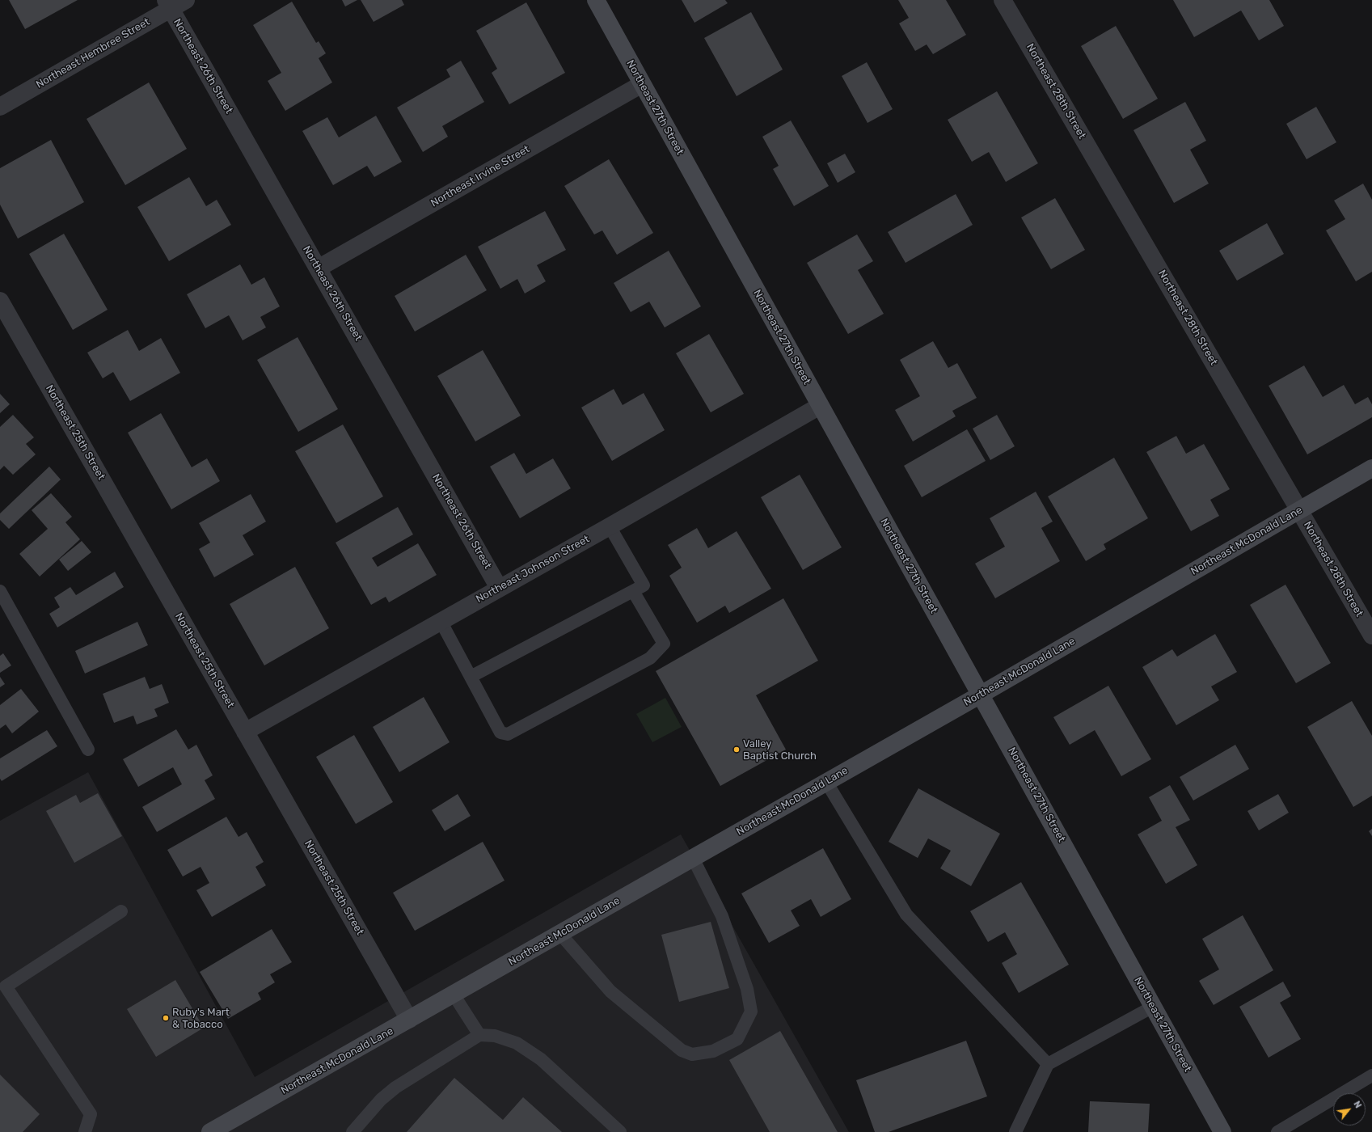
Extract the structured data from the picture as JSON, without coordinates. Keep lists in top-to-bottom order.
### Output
{
  "streets": {
    "street": [
      "Northeast Hembree Street",
      "Northeast 26th Street",
      "Northeast 28th Street",
      "Northeast 27th Street",
      "Northeast Irvine Street",
      "Northeast 25th Street",
      "Northeast McDonald Lane",
      "Northeast Johnson Street"
    ]
  },
  "crossings": [
    ["Northeast Hembree Street", "Northeast 26th Street"],
    ["Northeast 26th Street", "Northeast Irvine Street"],
    ["Northeast 26th Street", "Northeast Johnson Street"],
    ["Northeast 28th Street", "Northeast McDonald Lane"],
    ["Northeast 27th Street", "Northeast Irvine Street"],
    ["Northeast 27th Street", "Northeast McDonald Lane"],
    ["Northeast 27th Street", "Northeast Johnson Street"],
    ["Northeast 25th Street", "Northeast McDonald Lane"],
    ["Northeast 25th Street", "Northeast Johnson Street"]
  ],
  "places": ["Valley Baptist Church", "Ruby's Mart & Tobacco"],
  "north": "top right"
}
